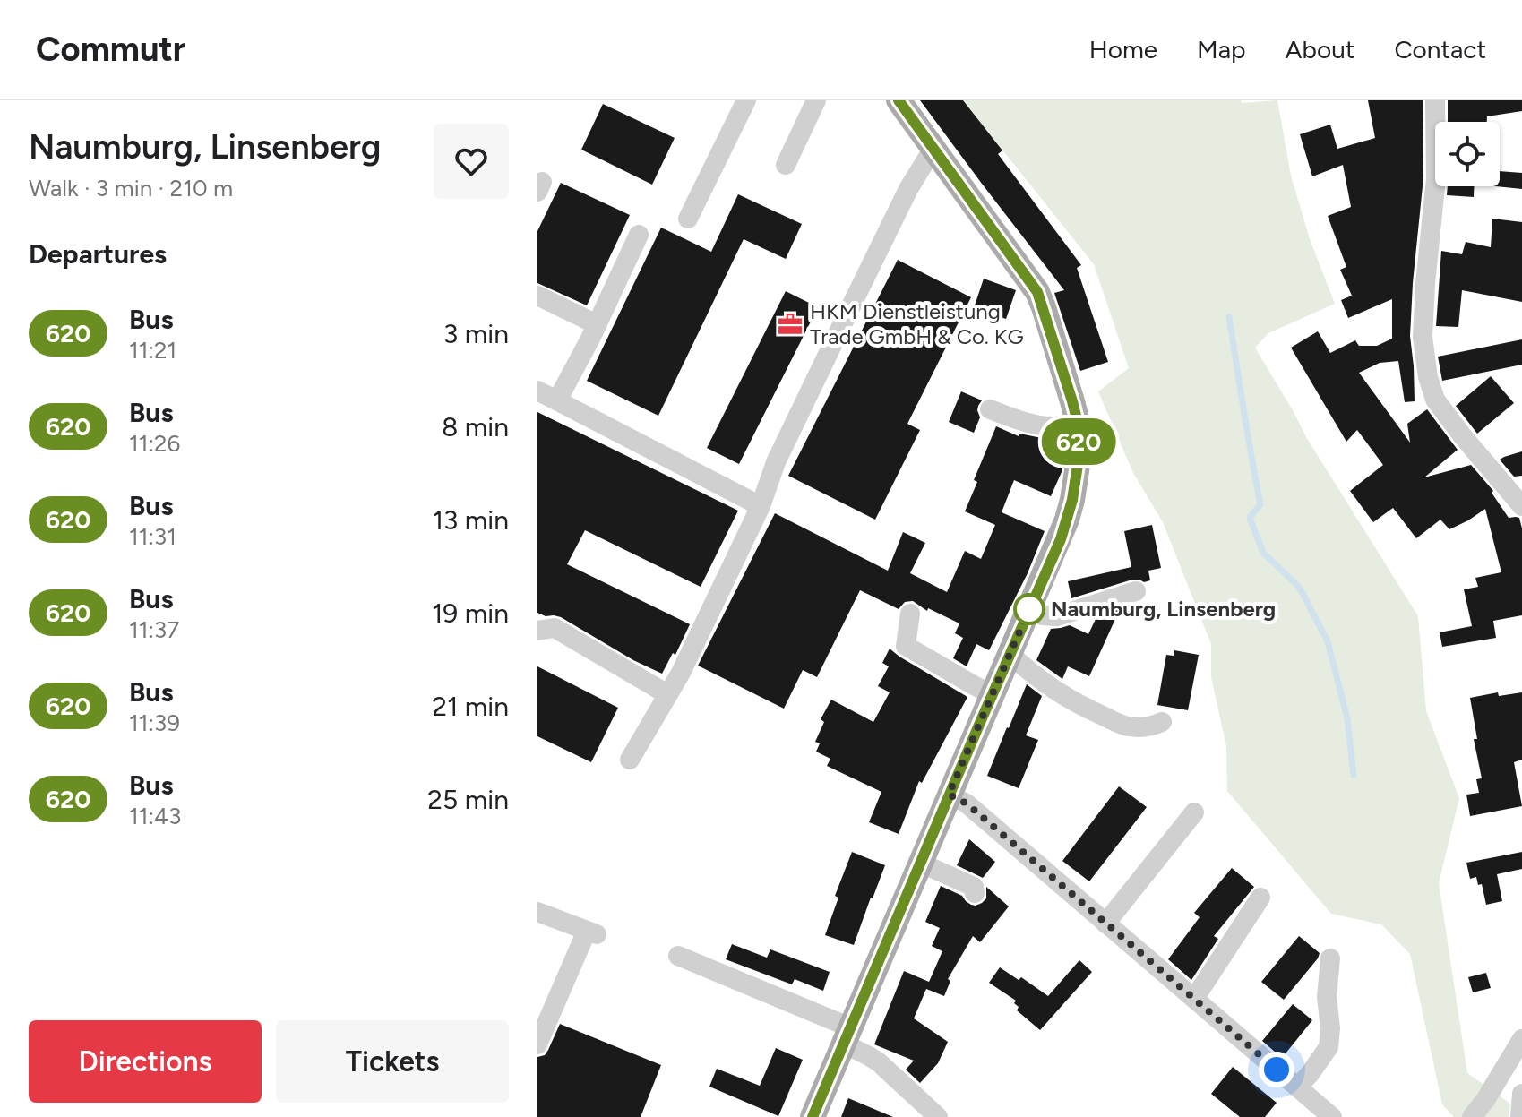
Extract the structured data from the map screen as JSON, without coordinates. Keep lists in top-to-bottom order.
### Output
{
  "places": {
    "office": ["HKM Dienstleistung Trade GmbH & Co. KG"],
    "other": ["Naumburg, Linsenberg"]
  },
  "lines": ["bus line 620"],
  "page": {
    "header": "Commutr",
    "nav": [
      "Home",
      "Map",
      "About",
      "Contact"
    ],
    "heading": [
      ["Naumburg, Linsenberg", "Walk · 3 min · 210 m"],
      "Departures"
    ],
    "on_map": "620",
    "list": [
      {
        "mark": "620",
        "name": "Bus",
        "note": "11:21",
        "value": "3 min"
      },
      {
        "mark": "620",
        "name": "Bus",
        "note": "11:26",
        "value": "8 min"
      },
      {
        "mark": "620",
        "name": "Bus",
        "note": "11:31",
        "value": "13 min"
      },
      {
        "mark": "620",
        "name": "Bus",
        "note": "11:37",
        "value": "19 min"
      },
      {
        "mark": "620",
        "name": "Bus",
        "note": "11:39",
        "value": "21 min"
      },
      {
        "mark": "620",
        "name": "Bus",
        "note": "11:43",
        "value": "25 min"
      }
    ],
    "buttons": ["Directions", "Tickets"]
  }
}
